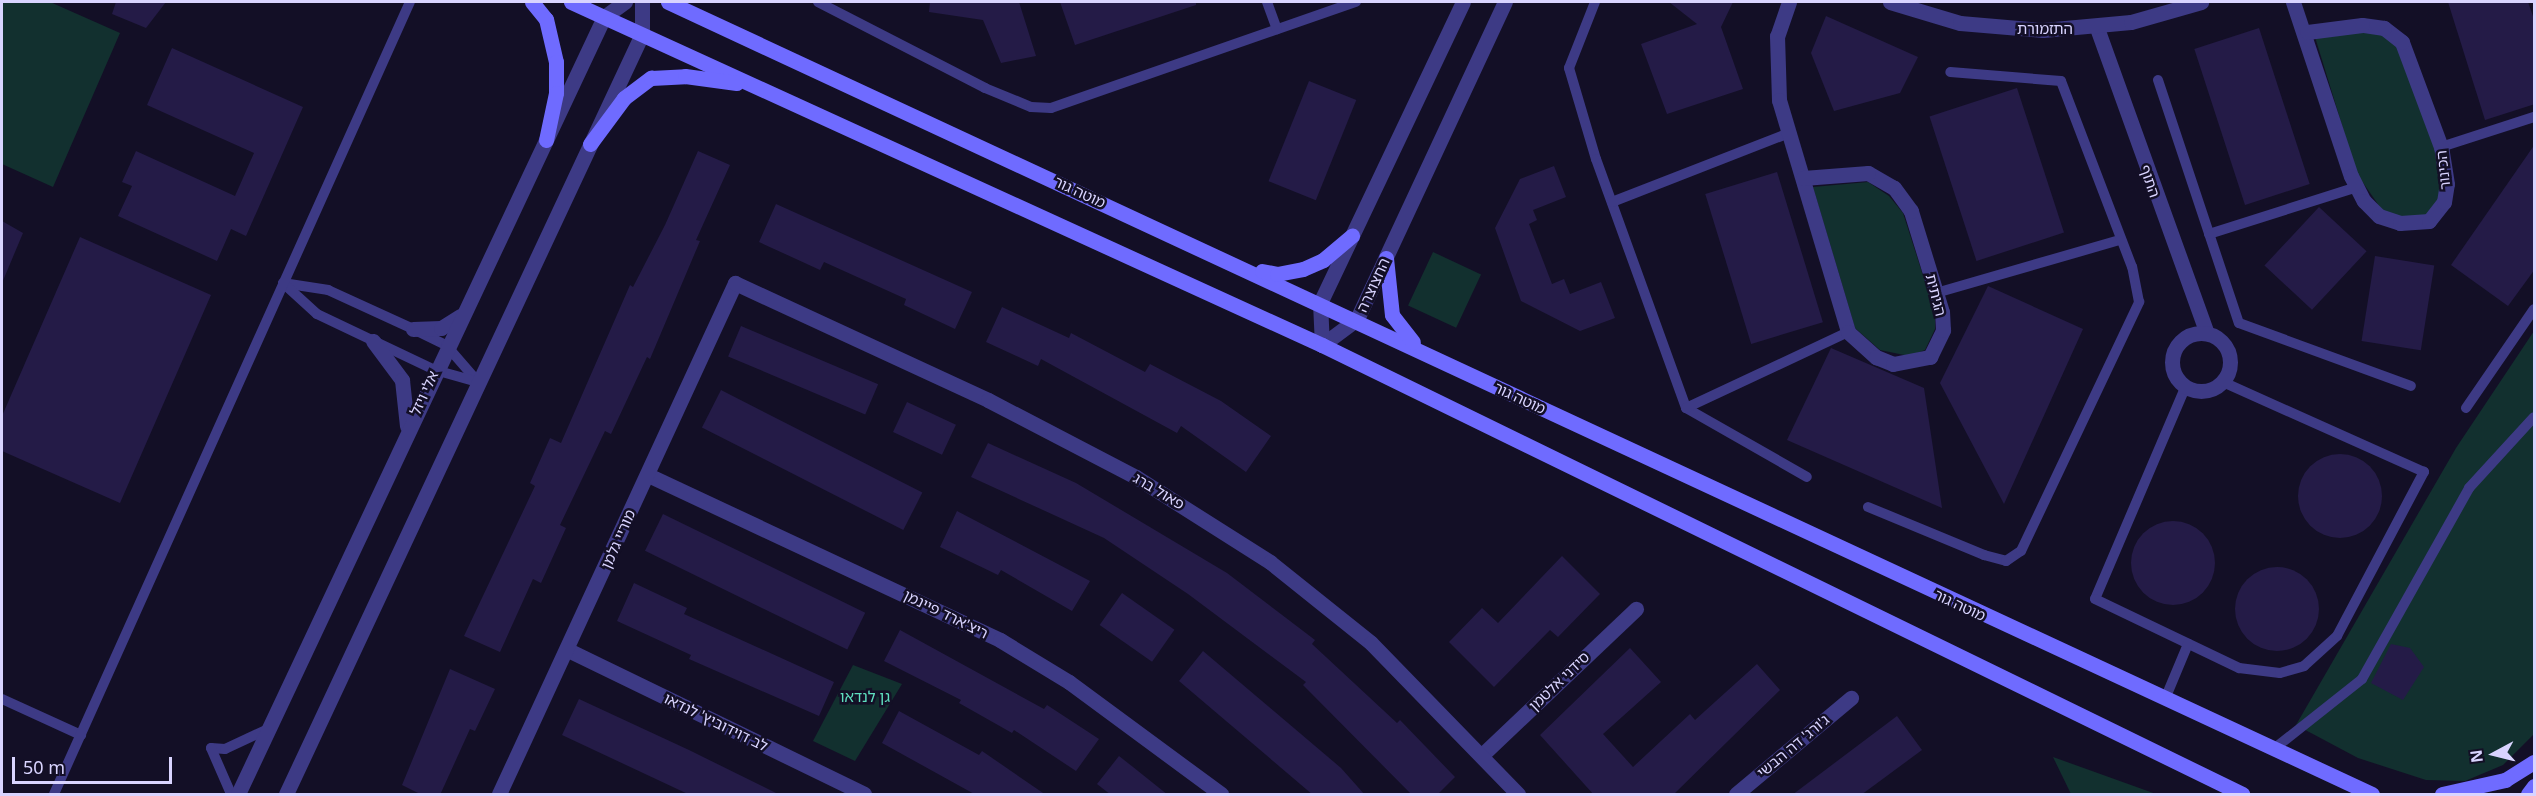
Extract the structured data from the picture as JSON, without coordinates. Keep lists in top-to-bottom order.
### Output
{
  "streets": {
    "main road": ["מוטה גור"],
    "street": [
      "התזמורת",
      "הכינור",
      "התוף",
      "החצוצרה",
      "הגיתית",
      "אלי ויזל",
      "פאול ברג",
      "מוריי גלמן",
      "ריצ'ארד פיינמן",
      "סידני אלטמן",
      "לב דוידוביץ' לנדאו",
      "ג'ורג' דה הבשי"
    ]
  },
  "crossings": [
    ["התזמורת", "התוף"],
    ["מוטה גור", "החצוצרה"],
    ["פאול ברג", "מוריי גלמן"],
    ["פאול ברג", "סידני אלטמן"],
    ["מוריי גלמן", "ריצ'ארד פיינמן"],
    ["מוריי גלמן", "לב דוידוביץ' לנדאו"]
  ],
  "parks": ["גן לנדאו"],
  "scale_bar": "50 m",
  "north": "left"
}
